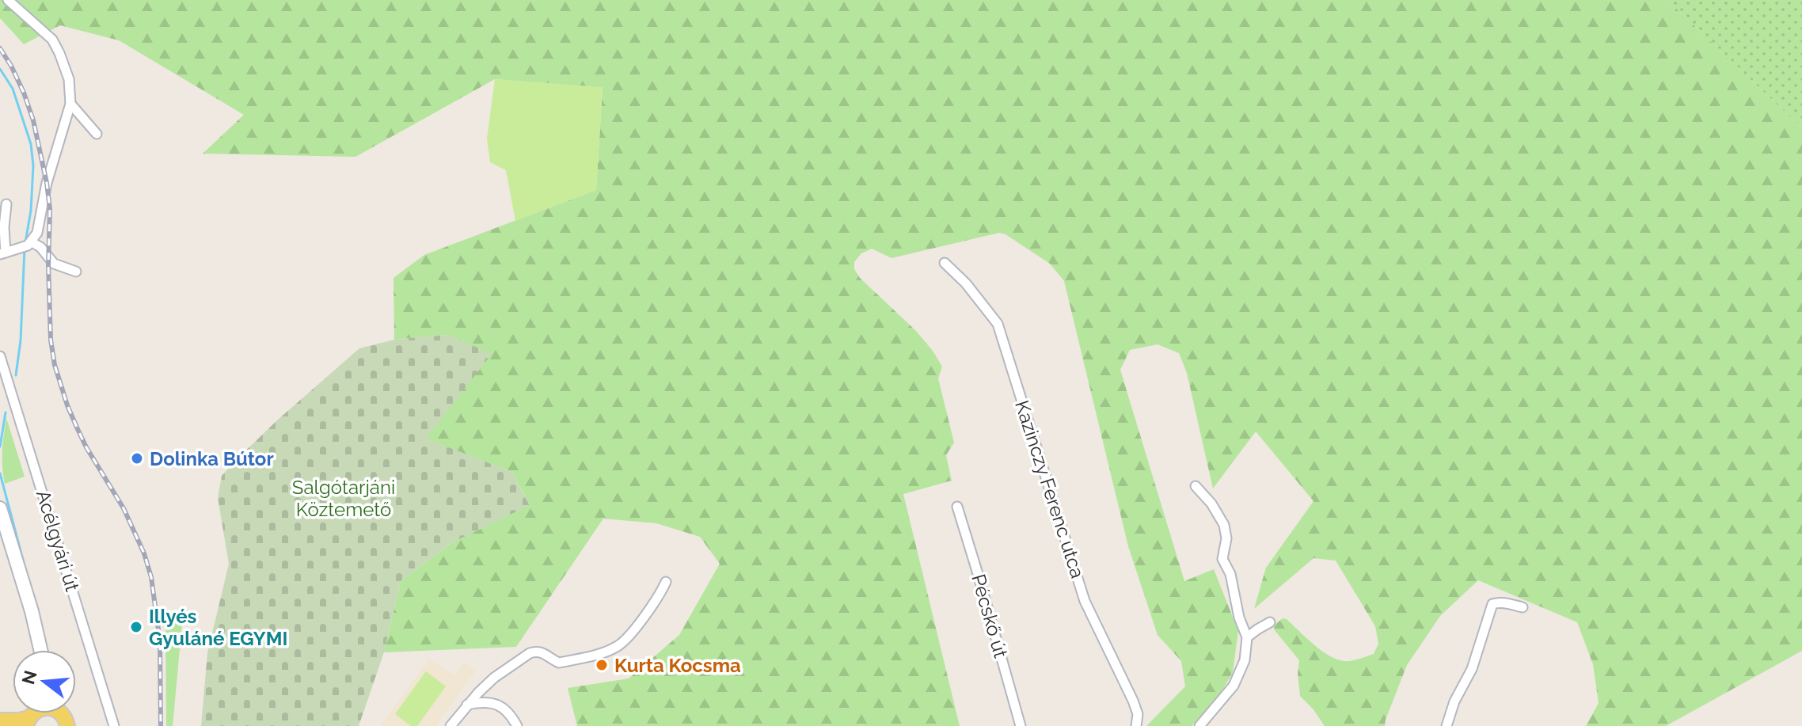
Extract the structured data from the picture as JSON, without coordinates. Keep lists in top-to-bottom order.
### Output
{
  "streets": {
    "street": ["Kazinczy Ferenc utca", "Acélgyári út", "Pécskő út"]
  },
  "parks": ["Salgótarjáni Köztemető"],
  "places": ["Dolinka Bútor", "Illyés Gyuláné EGYMI", "Kurta Kocsma"],
  "north": "left"
}
